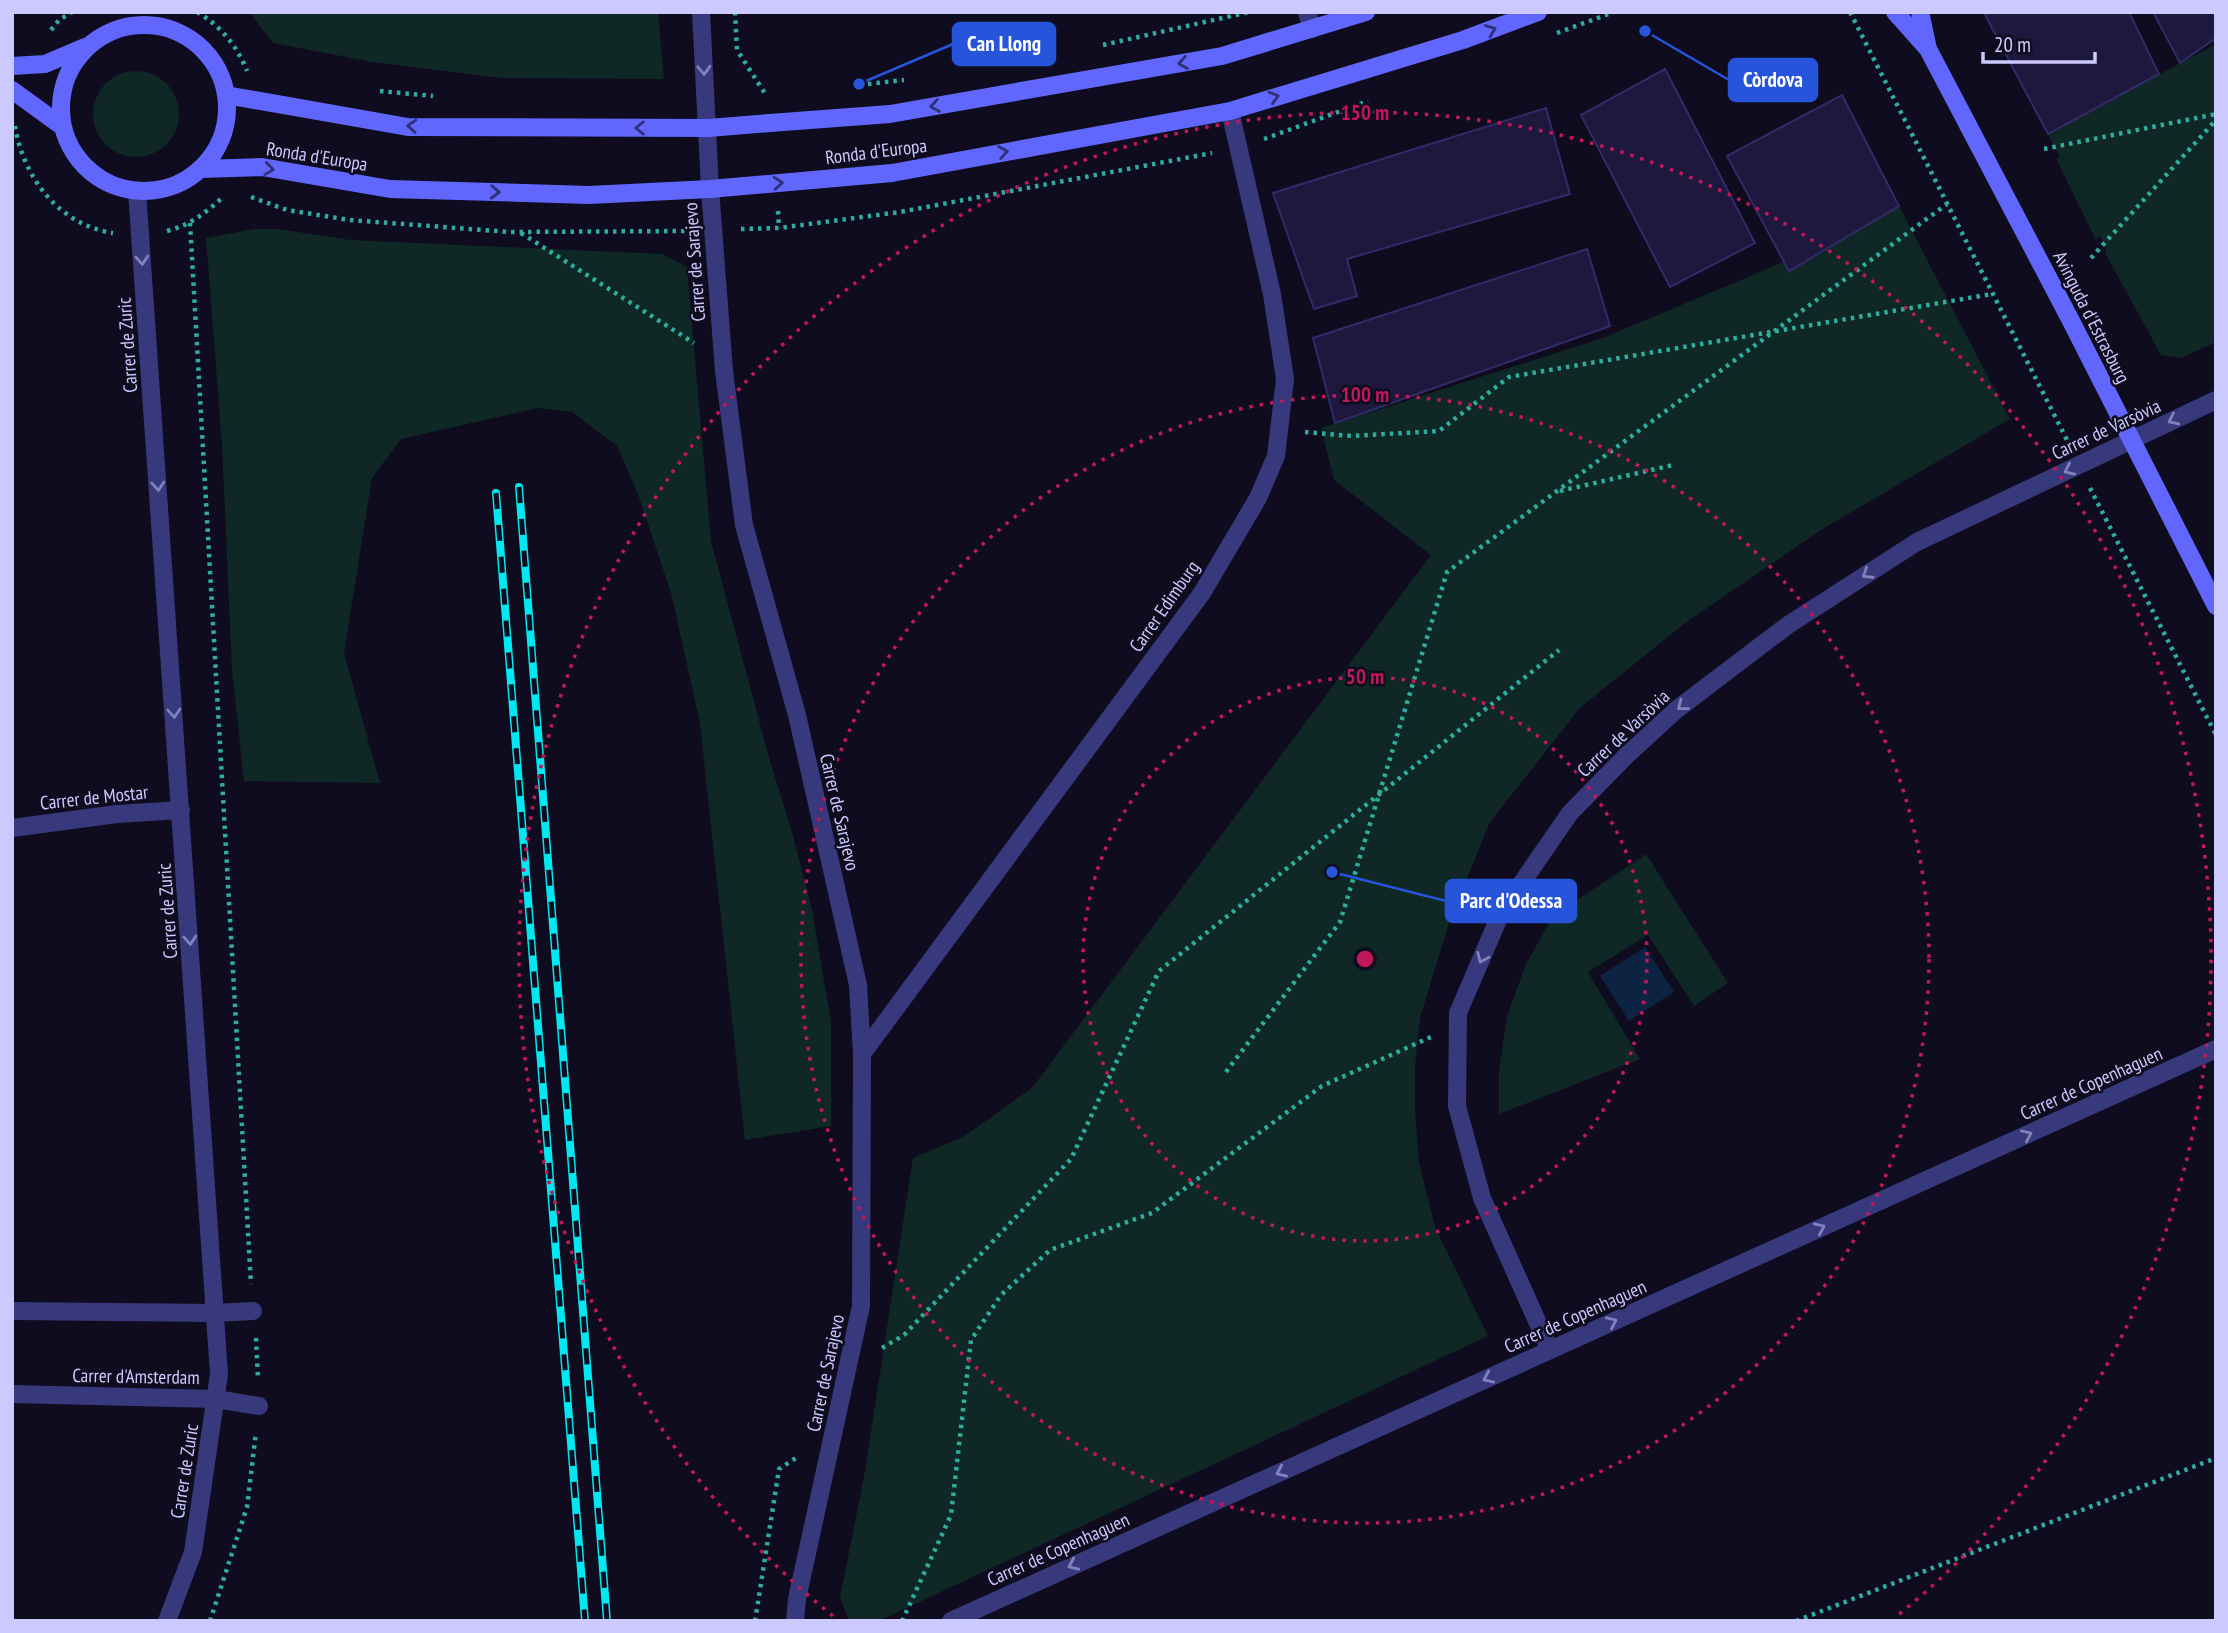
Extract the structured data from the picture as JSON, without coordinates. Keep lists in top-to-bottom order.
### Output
{
  "streets": {
    "street": [
      "Ronda d'Europa",
      "Carrer de Sarajevo",
      "Avinguda d'Estrasburg",
      "Carrer de Zuric",
      "Carrer de Varsòvia",
      "Carrer Edimburg",
      "Carrer de Mostar",
      "Carrer de Copenhaguen",
      "Carrer d'Amsterdam"
    ]
  },
  "crossings": [
    ["Ronda d'Europa", "Carrer de Sarajevo"],
    ["Ronda d'Europa", "Carrer de Zuric"],
    ["Ronda d'Europa", "Carrer Edimburg"],
    ["Carrer de Sarajevo", "Carrer Edimburg"],
    ["Avinguda d'Estrasburg", "Carrer de Varsòvia"],
    ["Carrer de Zuric", "Carrer de Mostar"],
    ["Carrer de Zuric", "Carrer d'Amsterdam"],
    ["Carrer de Varsòvia", "Carrer de Copenhaguen"]
  ],
  "one_way": ["Carrer de Zuric", "Carrer de Varsòvia"],
  "places": ["Còrdova", "Can Llong", "Parc d'Odessa"],
  "scale_bar": "20 m",
  "rings": ["150 m", "100 m", "50 m"]
}
